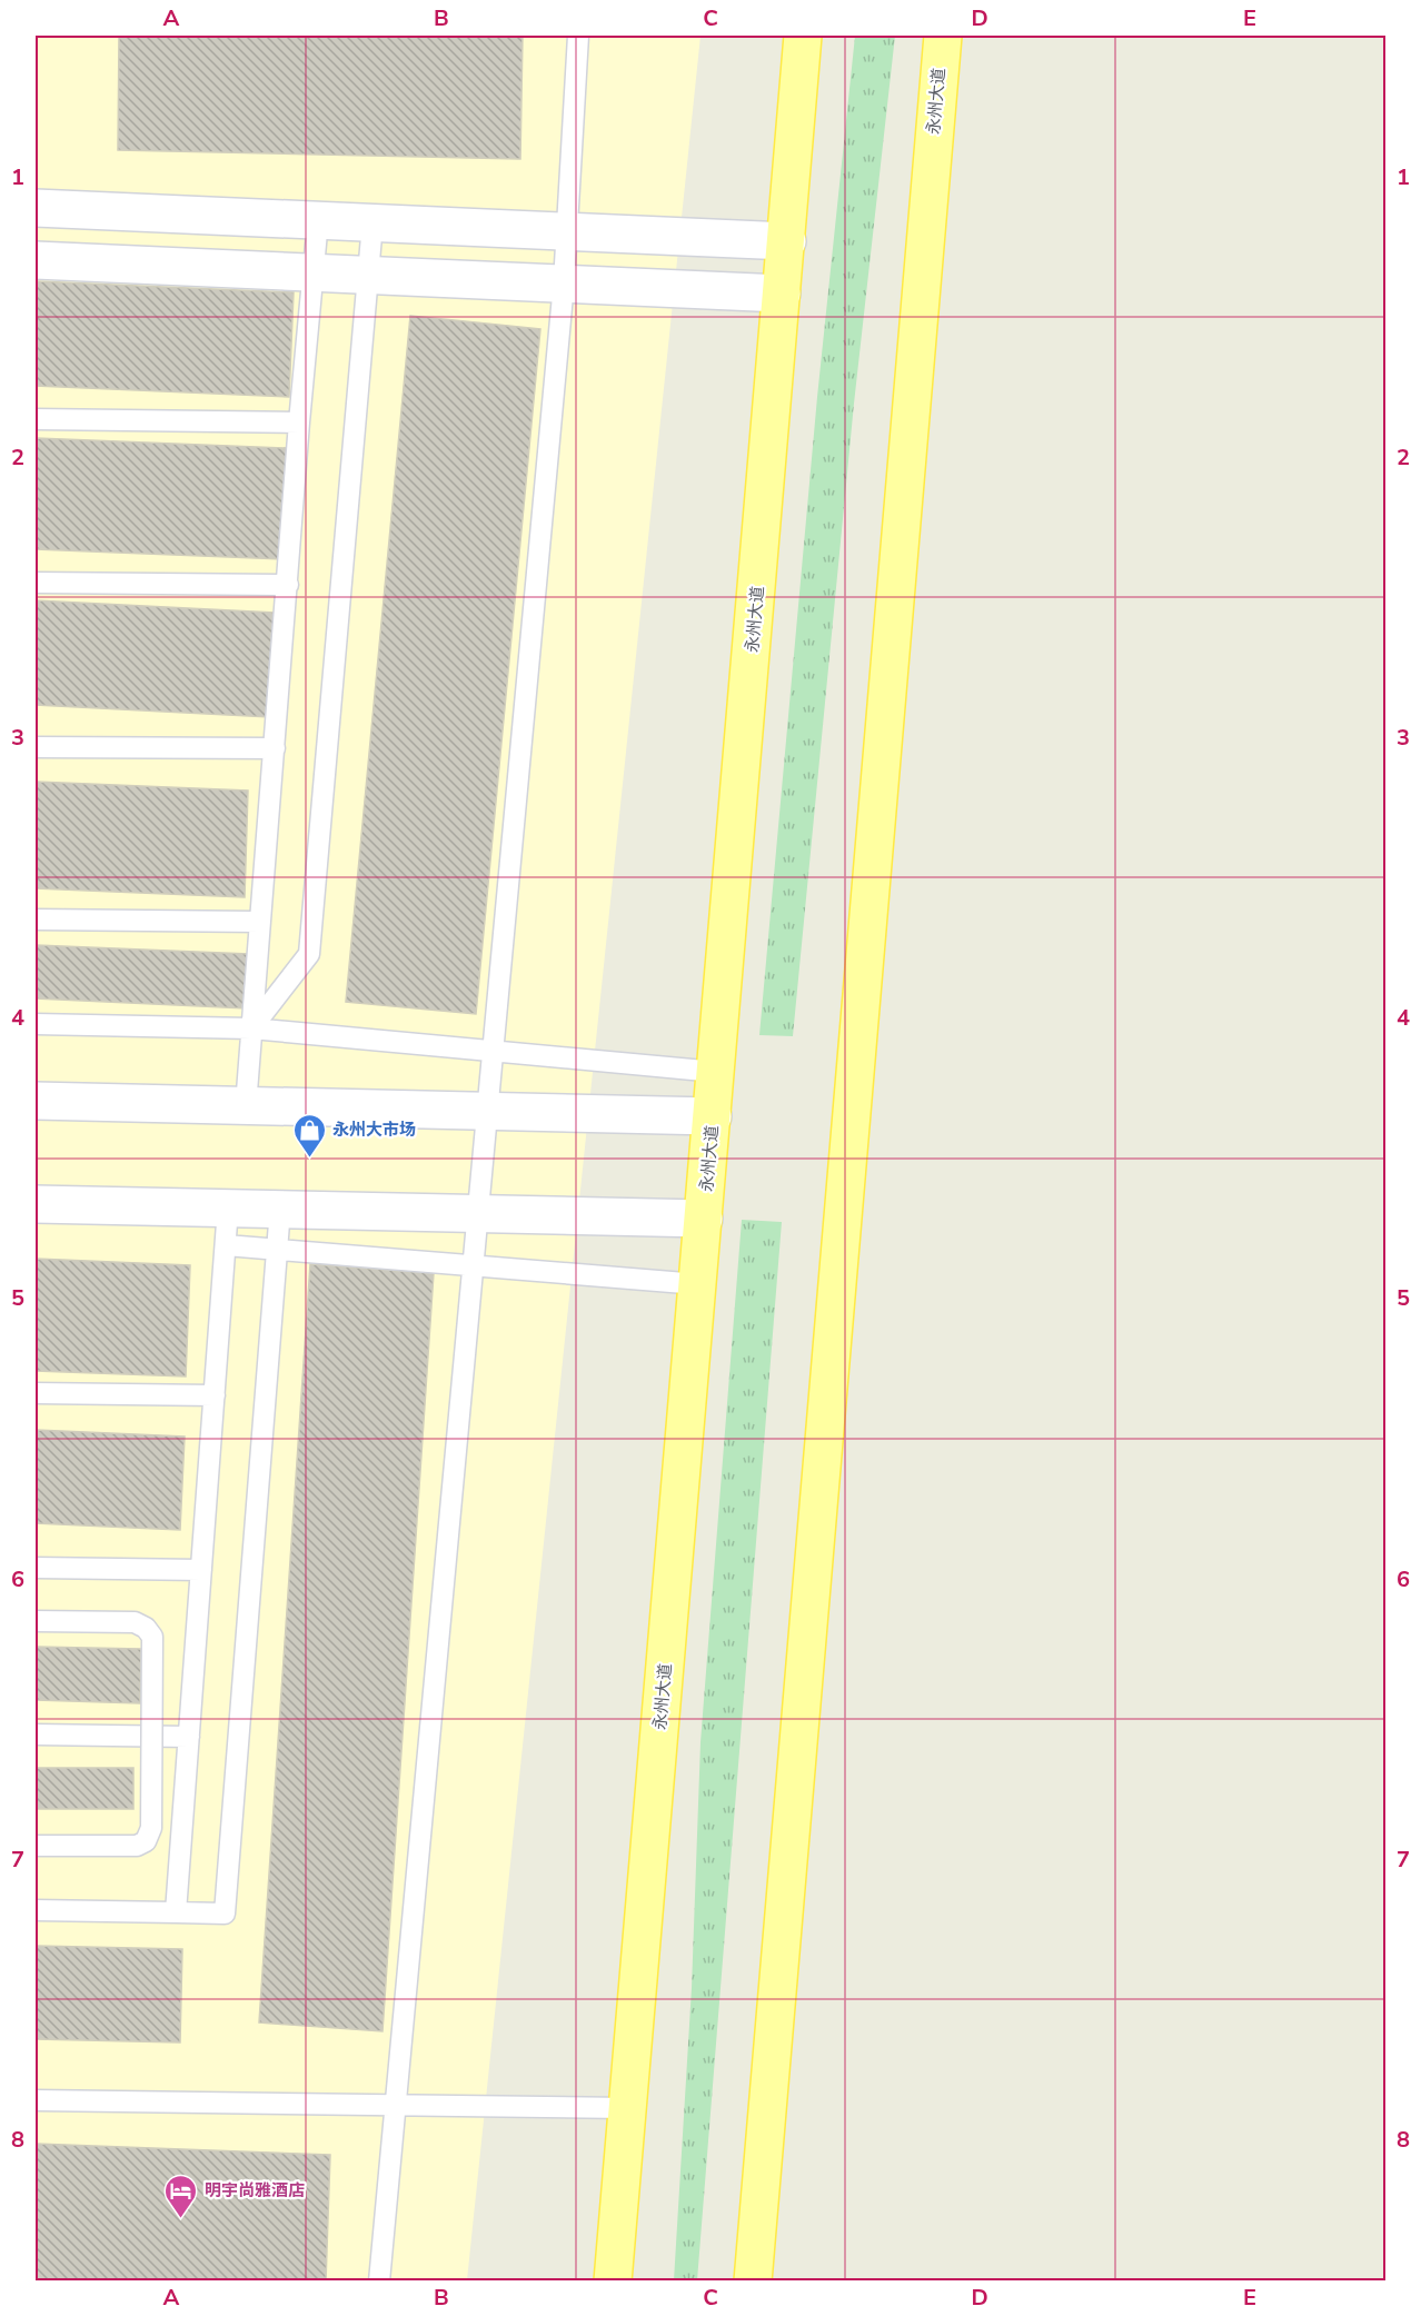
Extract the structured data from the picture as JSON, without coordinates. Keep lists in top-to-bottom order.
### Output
{
  "streets": {
    "main road": ["永州大道"]
  },
  "places": {
    "shop": ["永州大市场"],
    "hotel": ["明宇尚雅酒店"]
  },
  "grid": {
    "columns": [
      "A",
      "B",
      "C",
      "D",
      "E"
    ],
    "rows": [
      "1",
      "2",
      "3",
      "4",
      "5",
      "6",
      "7",
      "8"
    ]
  }
}
